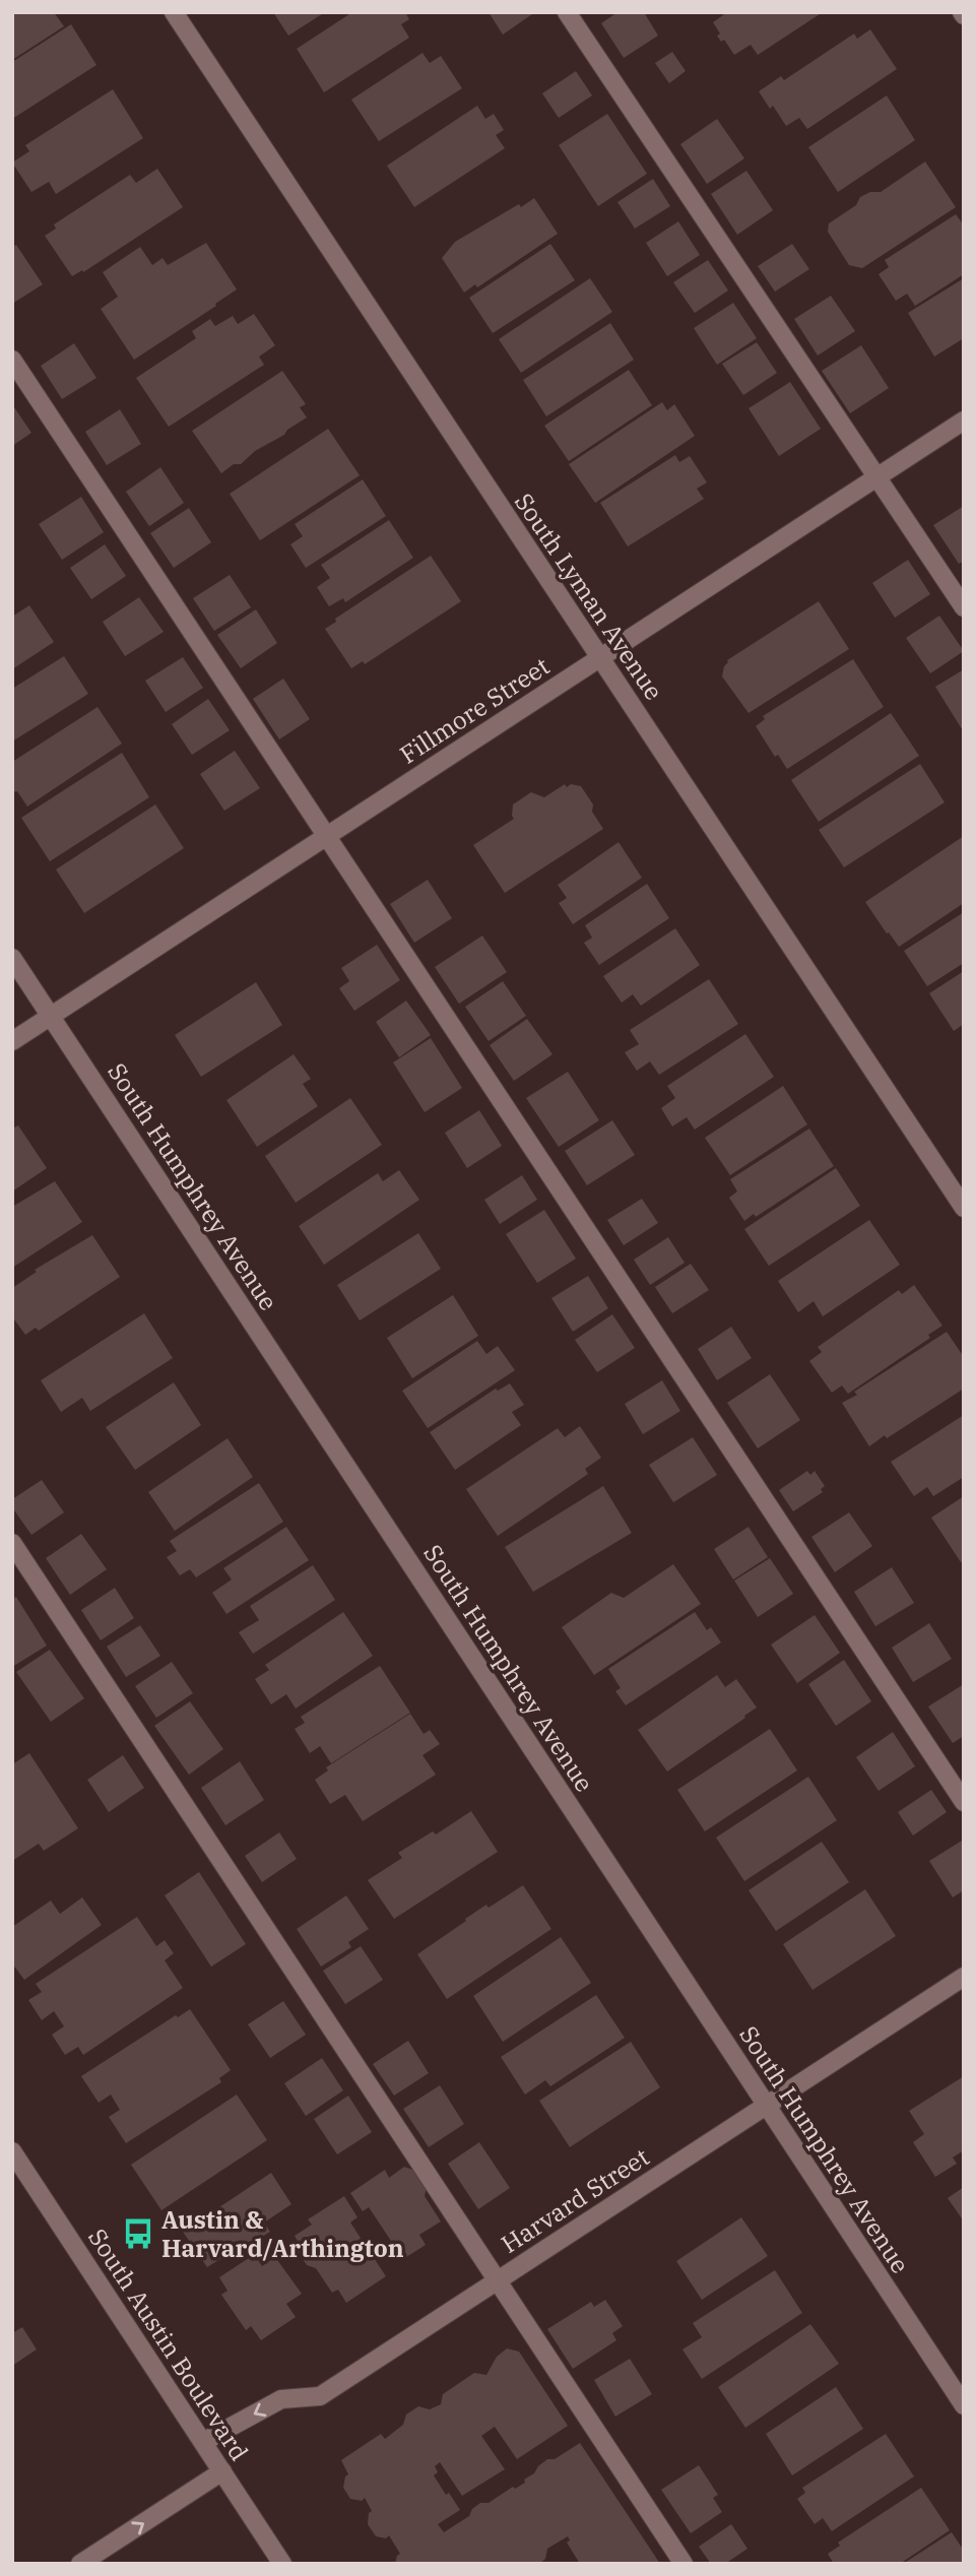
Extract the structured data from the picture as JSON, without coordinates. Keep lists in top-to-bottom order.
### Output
{
  "streets": {
    "street": [
      "South Lyman Avenue",
      "Fillmore Street",
      "South Humphrey Avenue",
      "Harvard Street",
      "South Austin Boulevard"
    ]
  },
  "crossings": [
    ["South Lyman Avenue", "Fillmore Street"],
    ["Fillmore Street", "South Humphrey Avenue"],
    ["South Humphrey Avenue", "Harvard Street"],
    ["Harvard Street", "South Austin Boulevard"]
  ],
  "one_way": ["Harvard Street"],
  "places": {
    "bus stop": ["Austin & Harvard/Arthington"]
  }
}
